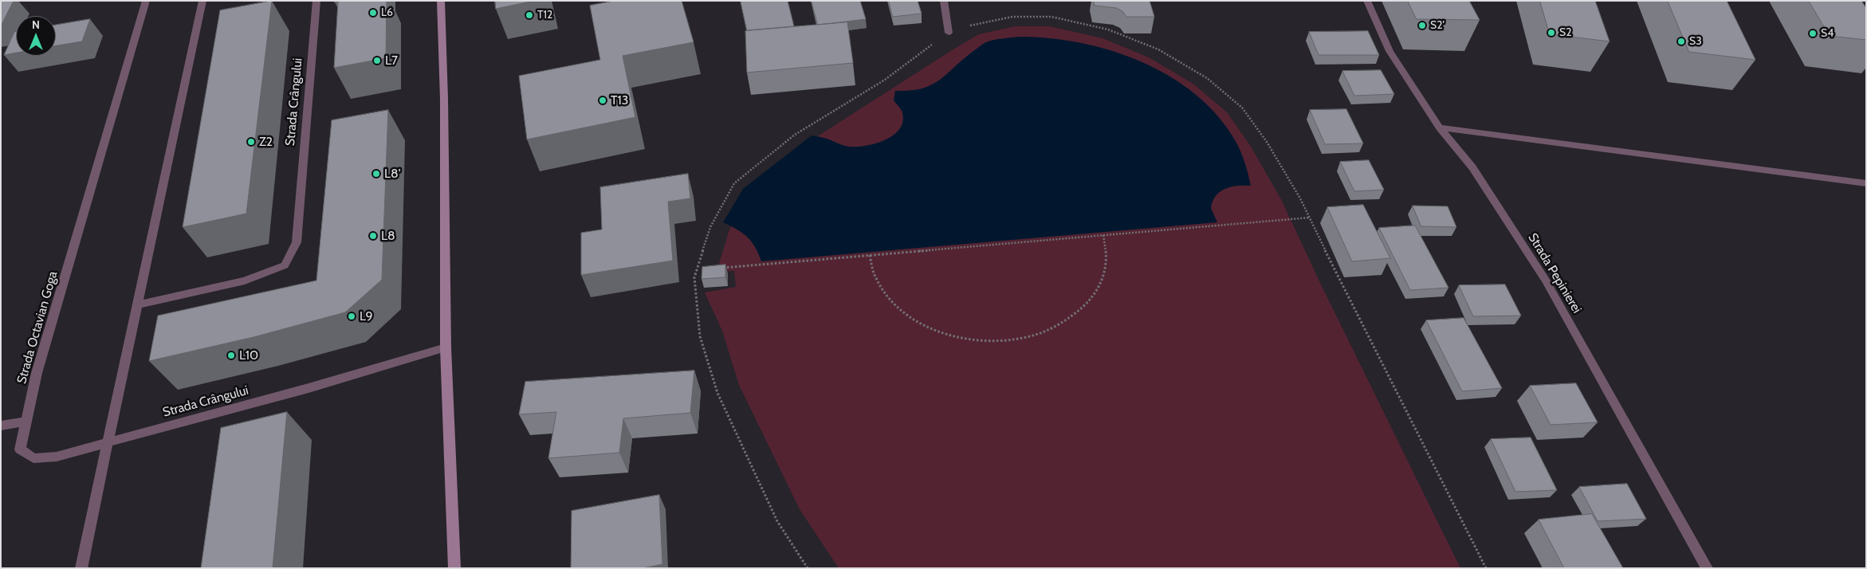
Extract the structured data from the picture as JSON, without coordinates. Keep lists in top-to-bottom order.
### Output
{
  "streets": {
    "street": ["Strada Crângului", "Strada Pepinierei", "Strada Octavian Goga"]
  },
  "crossings": [
    ["Strada Crângului", "Strada Octavian Goga"]
  ],
  "places": [
    "L6",
    "T12",
    "S2'",
    "S2",
    "S4",
    "S3",
    "L7",
    "T13",
    "Z2",
    "L8'",
    "L8",
    "L9",
    "L10"
  ],
  "north": "top"
}
